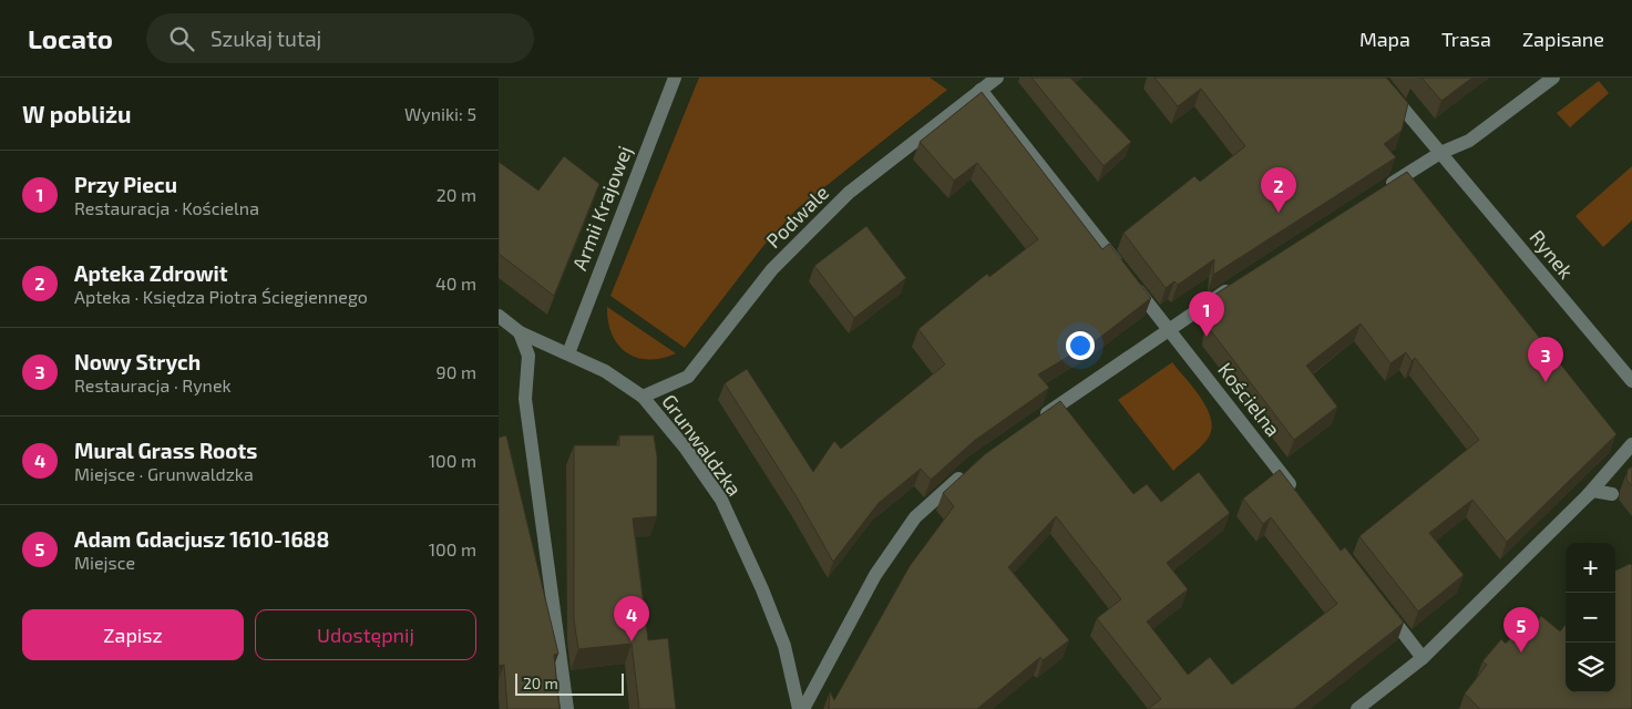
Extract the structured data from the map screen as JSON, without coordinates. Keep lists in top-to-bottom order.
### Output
{
  "streets": {
    "street": [
      "Armii Krajowej",
      "Podwale",
      "Rynek",
      "Kościelna",
      "Grunwaldzka"
    ]
  },
  "crossings": [
    ["Armii Krajowej", "Grunwaldzka"],
    ["Podwale", "Kościelna"],
    ["Podwale", "Grunwaldzka"]
  ],
  "scale_bar": "20 m",
  "page": {
    "header": "Locato",
    "search": "Szukaj tutaj",
    "nav": ["Mapa", "Trasa", "Zapisane"],
    "heading": ["W pobliżu", "Wyniki: 5"],
    "list": [
      {
        "mark": "1",
        "name": "Przy Piecu",
        "note": "Restauracja · Kościelna",
        "value": "20 m"
      },
      {
        "mark": "2",
        "name": "Apteka Zdrowit",
        "note": "Apteka · Księdza Piotra Ściegiennego",
        "value": "40 m"
      },
      {
        "mark": "3",
        "name": "Nowy Strych",
        "note": "Restauracja · Rynek",
        "value": "90 m"
      },
      {
        "mark": "4",
        "name": "Mural Grass Roots",
        "note": "Miejsce · Grunwaldzka",
        "value": "100 m"
      },
      {
        "mark": "5",
        "name": "Adam Gdacjusz 1610-1688",
        "note": "Miejsce",
        "value": "100 m"
      }
    ],
    "pins": [
      "2",
      "1",
      "3",
      "4",
      "5"
    ],
    "map_buttons": ["+", "−"],
    "buttons": ["Zapisz", "Udostępnij"],
    "scale": "20 m"
  }
}
